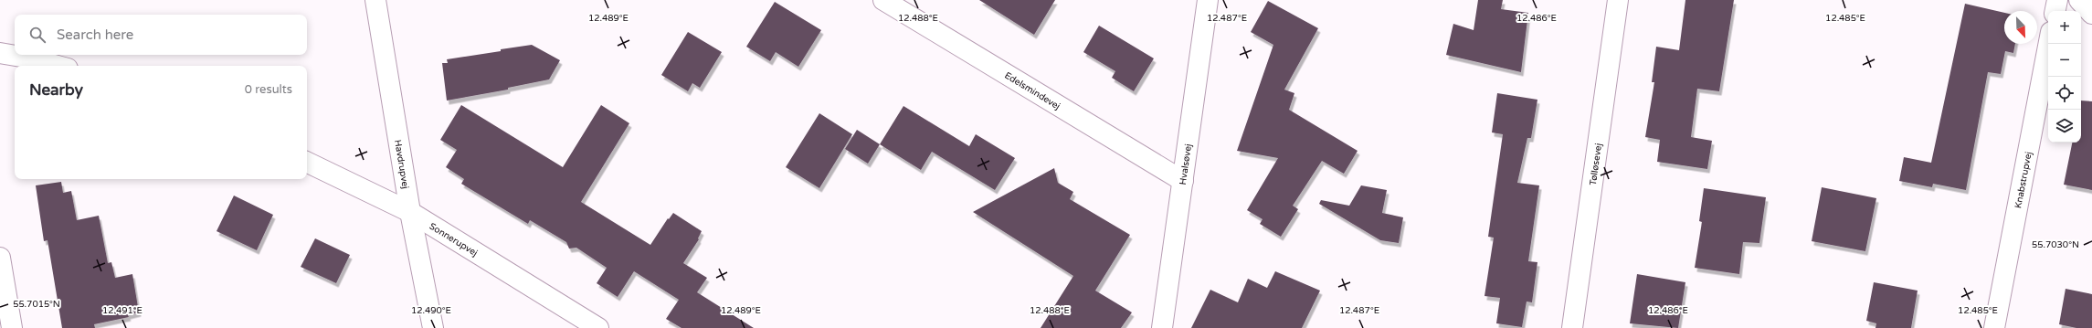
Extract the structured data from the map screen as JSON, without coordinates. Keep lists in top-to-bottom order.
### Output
{
  "streets": {
    "street": [
      "Edelsmindevej",
      "Tølløsevej",
      "Havdrupvej",
      "Hvalsøvej",
      "Knabstrupvej",
      "Sonnerupvej"
    ]
  },
  "crossings": [
    ["Edelsmindevej", "Hvalsøvej"],
    ["Havdrupvej", "Sonnerupvej"]
  ],
  "north": "bottom right",
  "page": {
    "map_buttons": ["+", "−"],
    "search": "Search here",
    "heading": ["Nearby", "0 results"]
  },
  "coordinates": [
    "12.489°E",
    "12.488°E",
    "12.487°E",
    "12.486°E",
    "12.485°E",
    "55.7030°N",
    "55.7015°N",
    "12.491°E",
    "12.490°E"
  ]
}
